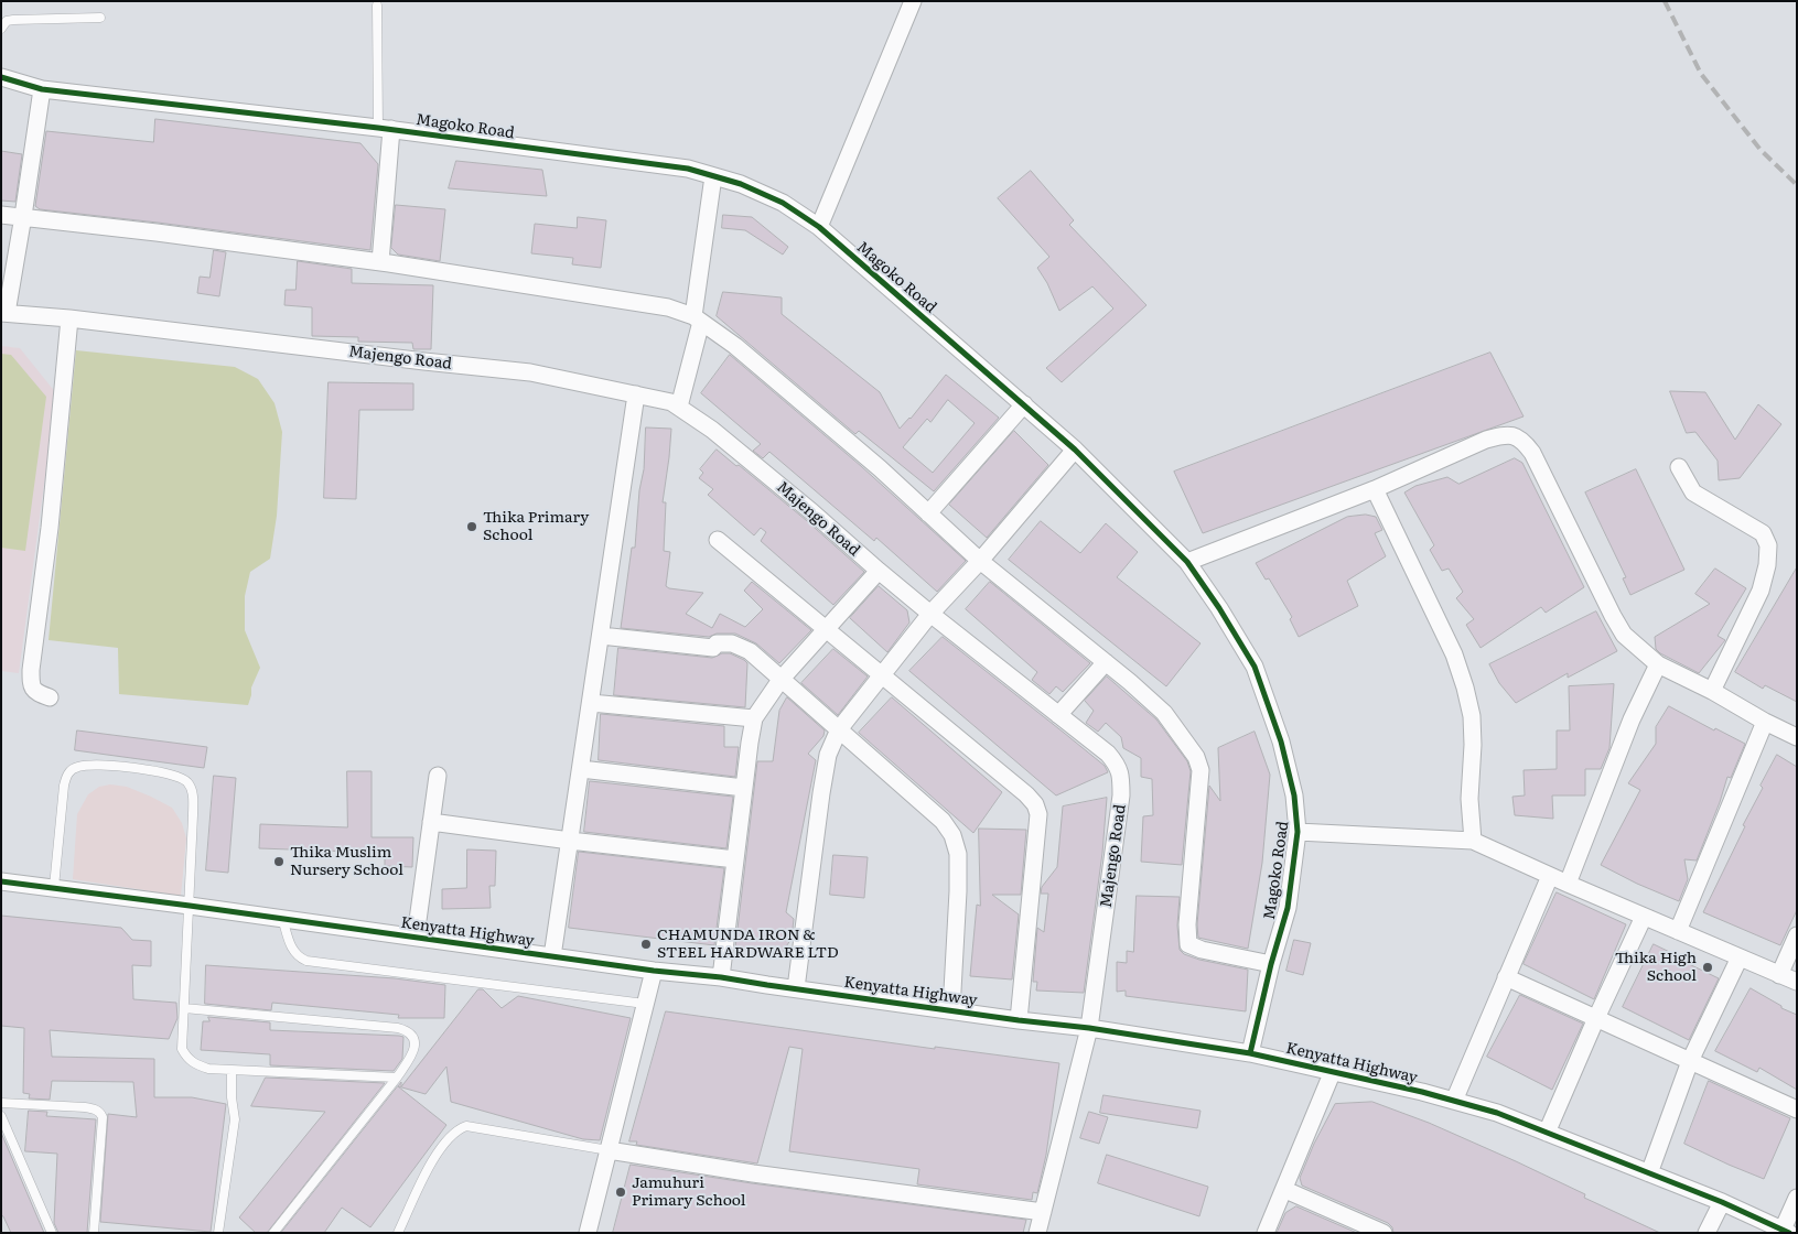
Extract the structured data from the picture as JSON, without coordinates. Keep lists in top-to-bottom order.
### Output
{
  "streets": {
    "street": ["Magoko Road", "Majengo Road", "Kenyatta Highway"]
  },
  "crossings": [
    ["Magoko Road", "Kenyatta Highway"],
    ["Majengo Road", "Kenyatta Highway"]
  ],
  "places": [
    "Thika Primary School",
    "Thika Muslim Nursery School",
    "CHAMUNDA IRON & STEEL HARDWARE LTD",
    "Thika High School",
    "Jamuhuri Primary School"
  ]
}
